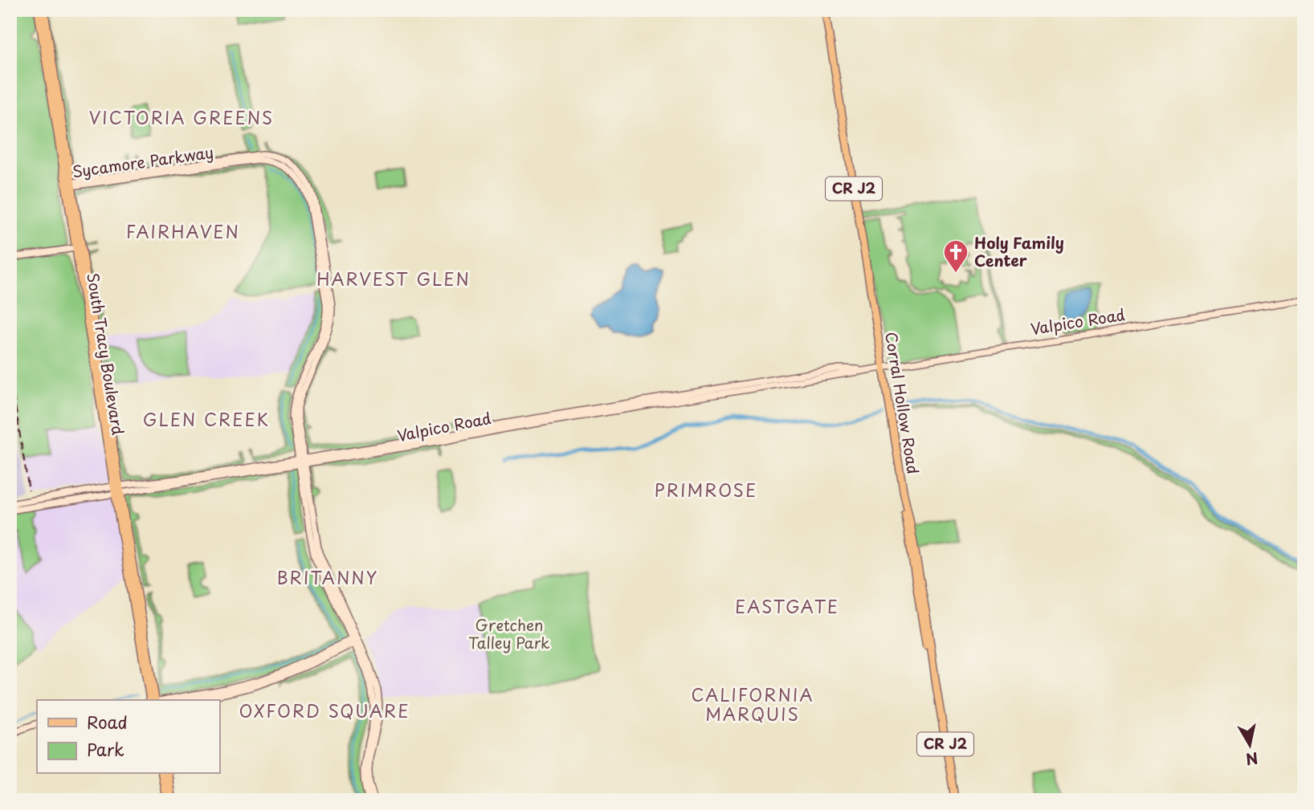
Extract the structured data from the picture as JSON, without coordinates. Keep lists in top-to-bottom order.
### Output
{
  "streets": {
    "main road": [
      "Sycamore Parkway",
      "CR J2",
      "Valpico Road",
      "South Tracy Boulevard",
      "Corral Hollow Road"
    ]
  },
  "crossings": [
    ["Sycamore Parkway", "Valpico Road"],
    ["Sycamore Parkway", "South Tracy Boulevard"],
    ["Valpico Road", "South Tracy Boulevard"],
    ["Valpico Road", "Corral Hollow Road"]
  ],
  "districts": [
    "VICTORIA GREENS",
    "FAIRHAVEN",
    "HARVEST GLEN",
    "GLEN CREEK",
    "PRIMROSE",
    "BRITANNY",
    "EASTGATE",
    "CALIFORNIA MARQUIS",
    "OXFORD SQUARE"
  ],
  "parks": ["Gretchen Talley Park"],
  "places": {
    "church": ["Holy Family Center"]
  },
  "legend": ["Road", "Park"],
  "north": "bottom"
}
